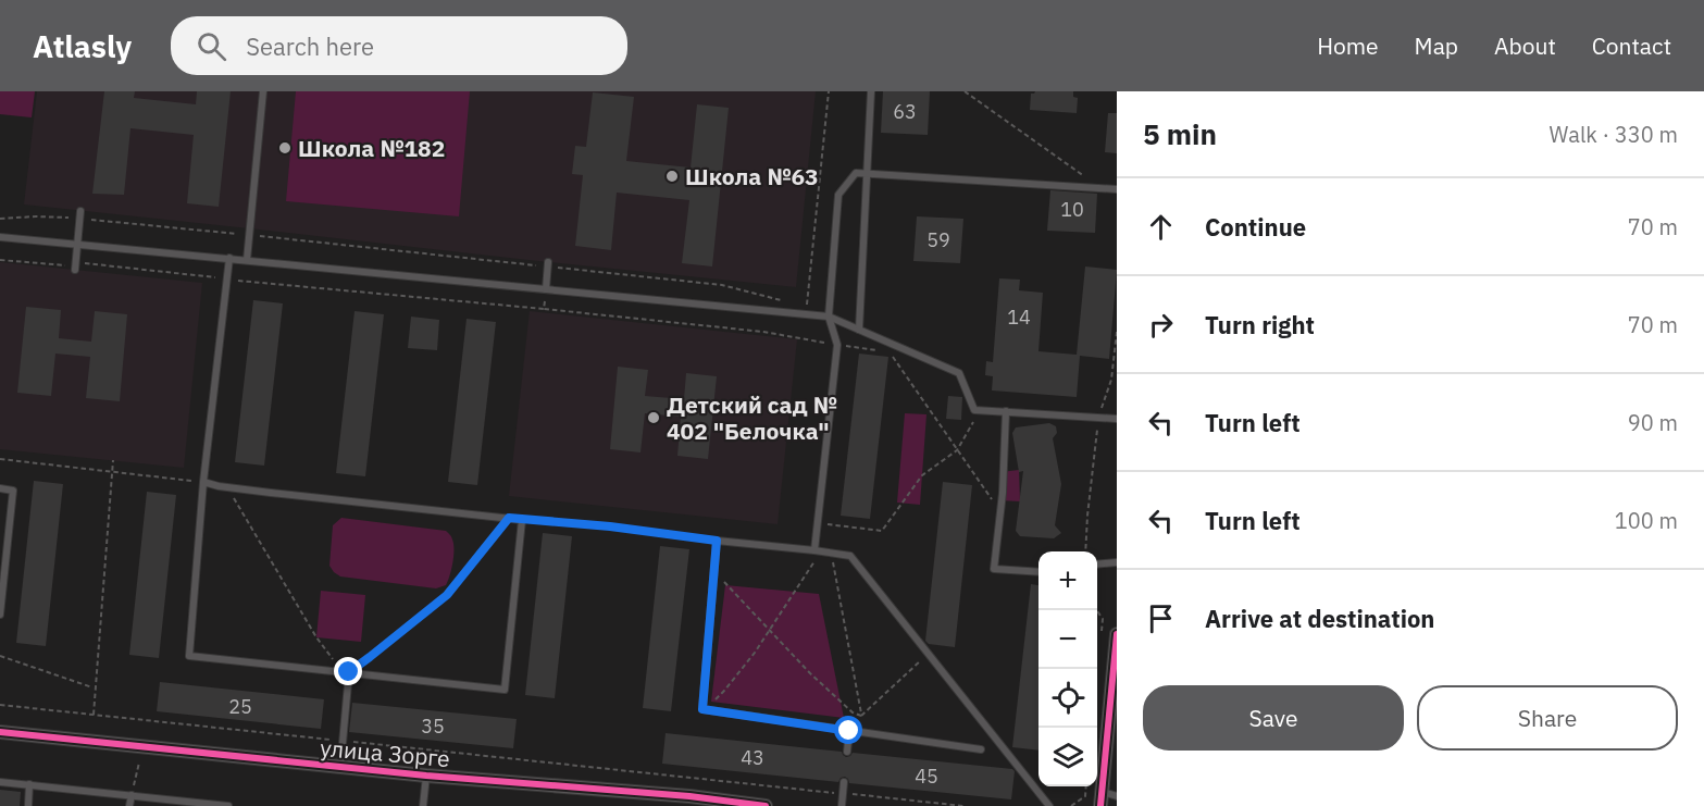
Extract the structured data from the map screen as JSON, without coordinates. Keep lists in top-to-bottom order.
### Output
{
  "streets": {
    "street": ["улица Зорге"]
  },
  "places": ["Школа №182", "Школа №63", "Детский сад № 402 \"Белочка\""],
  "house_numbers": [
    "63",
    "10",
    "59",
    "14",
    "25",
    "35",
    "43",
    "45"
  ],
  "page": {
    "header": "Atlasly",
    "search": "Search here",
    "nav": [
      "Home",
      "Map",
      "About",
      "Contact"
    ],
    "heading": ["5 min", "Walk · 330 m"],
    "list": [
      ["Continue", "70 m"],
      ["Turn right", "70 m"],
      ["Turn left", "90 m"],
      ["Turn left", "100 m"],
      "Arrive at destination"
    ],
    "map_buttons": ["+", "−"],
    "buttons": ["Save", "Share"]
  }
}
